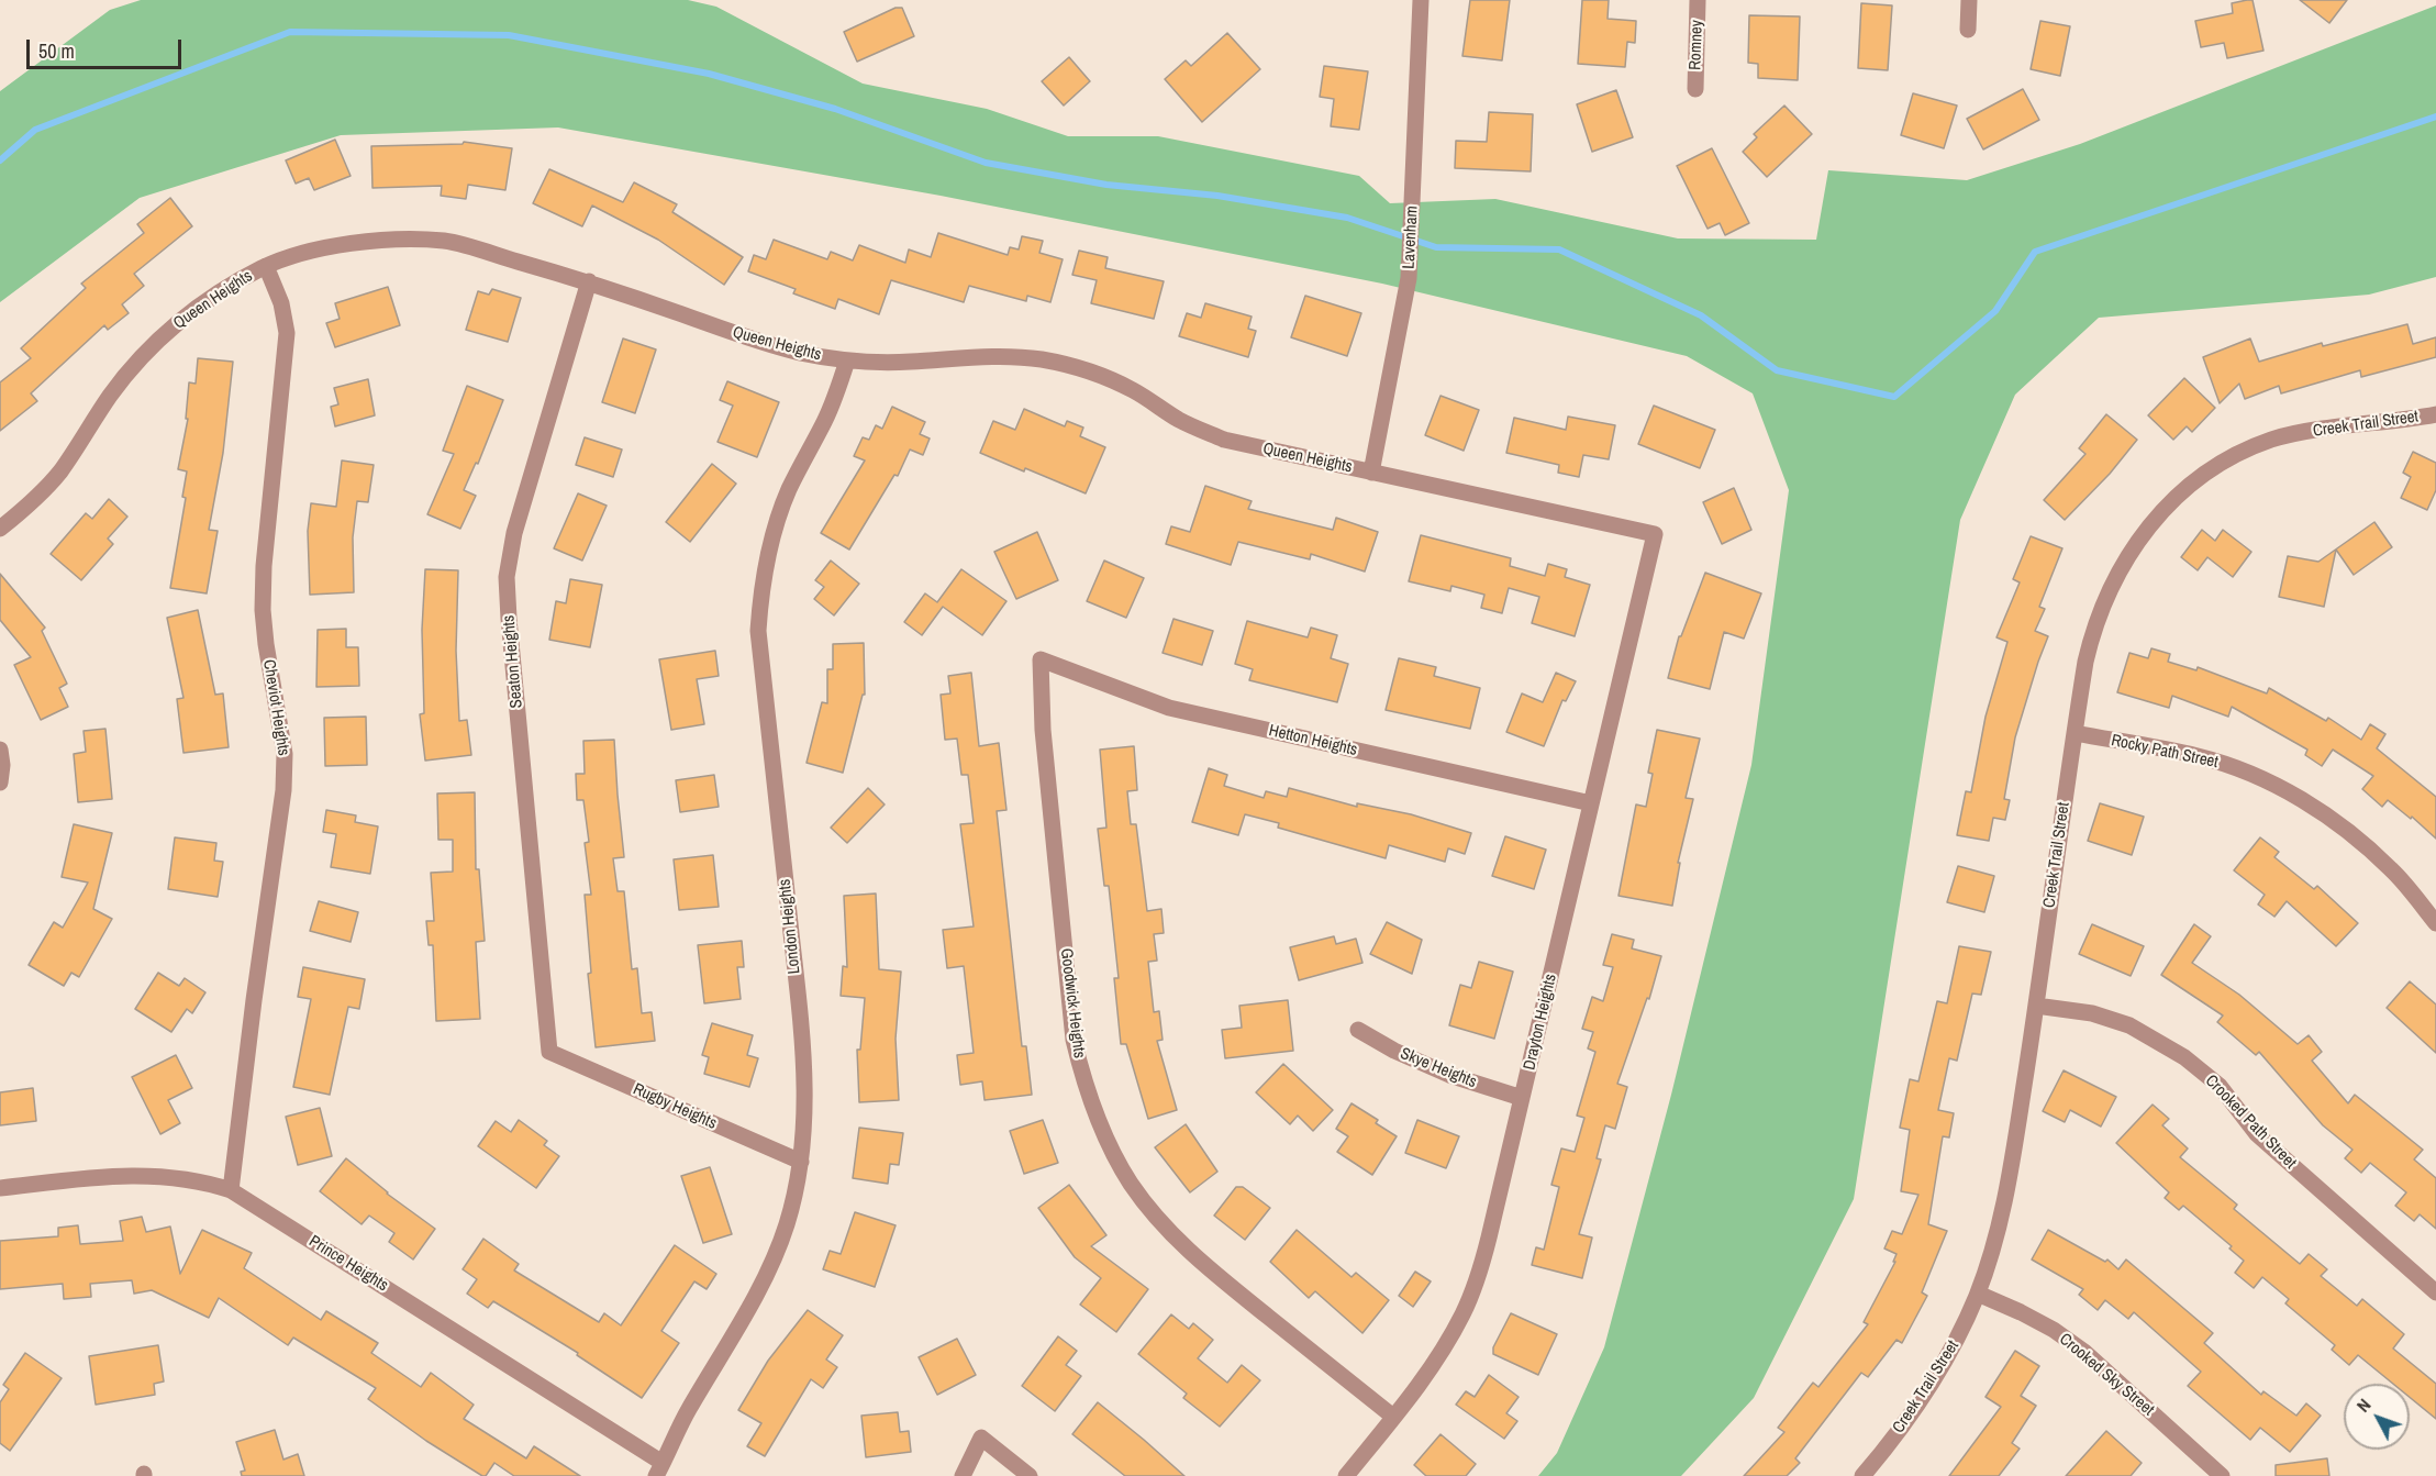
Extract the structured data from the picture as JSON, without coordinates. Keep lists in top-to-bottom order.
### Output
{
  "streets": {
    "street": [
      "Romney",
      "Lavenham",
      "Queen Heights",
      "Creek Trail Street",
      "Seaton Heights",
      "Cheviot Heights",
      "Hetton Heights",
      "Rocky Path Street",
      "London Heights",
      "Goodwick Heights",
      "Drayton Heights",
      "Skye Heights",
      "Rugby Heights",
      "Crooked Path Street",
      "Prince Heights",
      "Crooked Sky Street"
    ]
  },
  "crossings": [
    ["Lavenham", "Queen Heights"],
    ["Queen Heights", "Seaton Heights"],
    ["Queen Heights", "Cheviot Heights"],
    ["Queen Heights", "London Heights"],
    ["Queen Heights", "Drayton Heights"],
    ["Creek Trail Street", "Rocky Path Street"],
    ["Creek Trail Street", "Crooked Path Street"],
    ["Creek Trail Street", "Crooked Sky Street"],
    ["Seaton Heights", "Rugby Heights"],
    ["Cheviot Heights", "Prince Heights"],
    ["Hetton Heights", "Goodwick Heights"],
    ["Hetton Heights", "Drayton Heights"],
    ["London Heights", "Rugby Heights"],
    ["London Heights", "Prince Heights"],
    ["Goodwick Heights", "Drayton Heights"],
    ["Drayton Heights", "Skye Heights"]
  ],
  "scale_bar": "50 m",
  "north": "top left"
}
